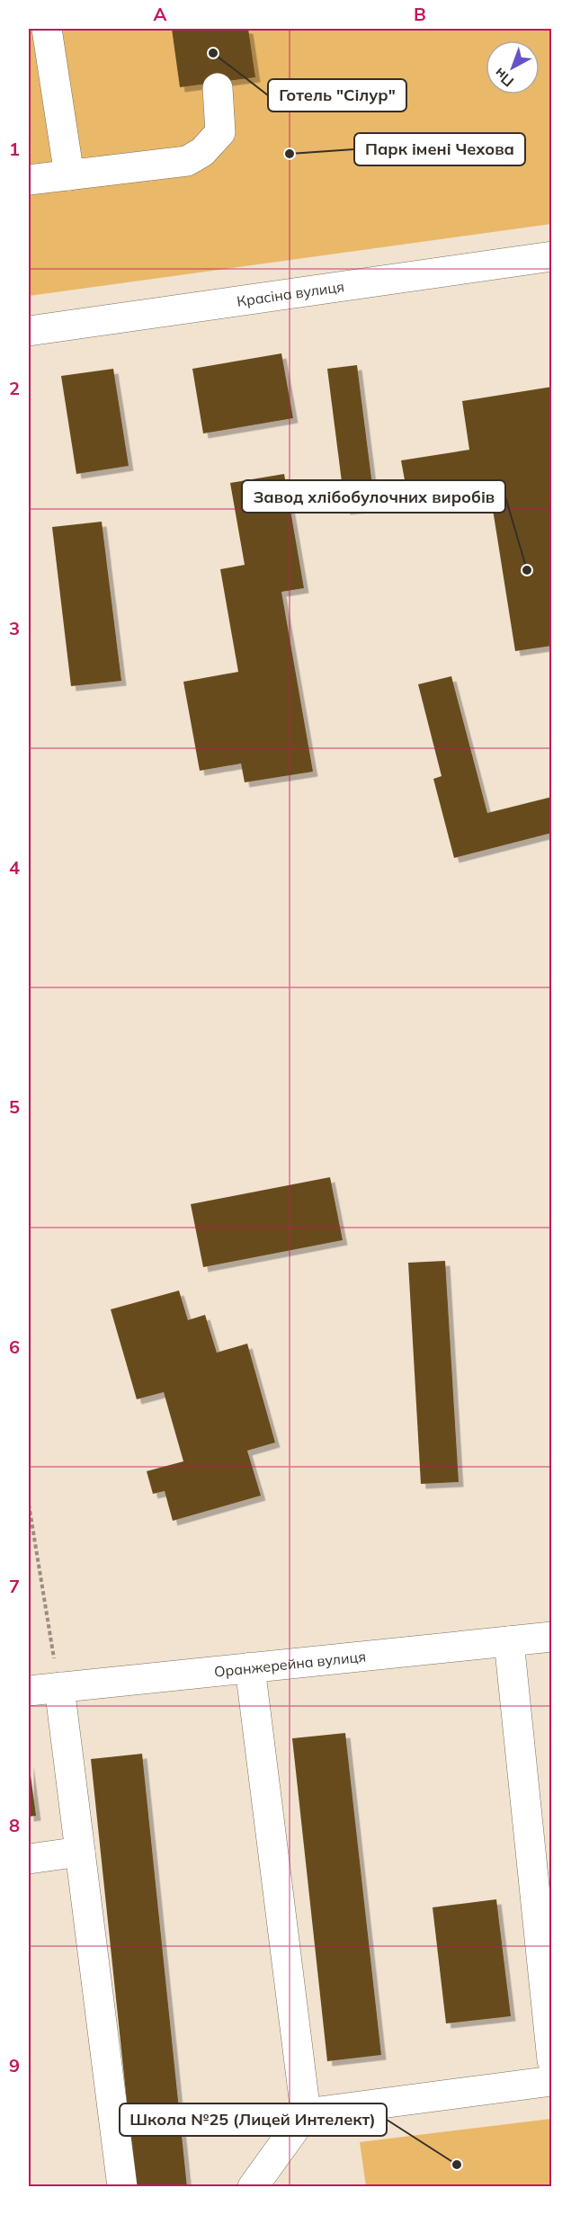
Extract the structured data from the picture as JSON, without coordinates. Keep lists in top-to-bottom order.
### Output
{
  "streets": {
    "street": ["Красіна вулиця", "Оранжерейна вулиця"]
  },
  "places": [
    "Готель \"Сілур\"",
    "Парк імені Чехова",
    "Завод хлібобулочних виробів",
    "Школа №25 (Лицей Интелект)"
  ],
  "north": "bottom left",
  "grid": {
    "columns": ["A", "B"],
    "rows": [
      "1",
      "2",
      "3",
      "4",
      "5",
      "6",
      "7",
      "8",
      "9"
    ]
  }
}
